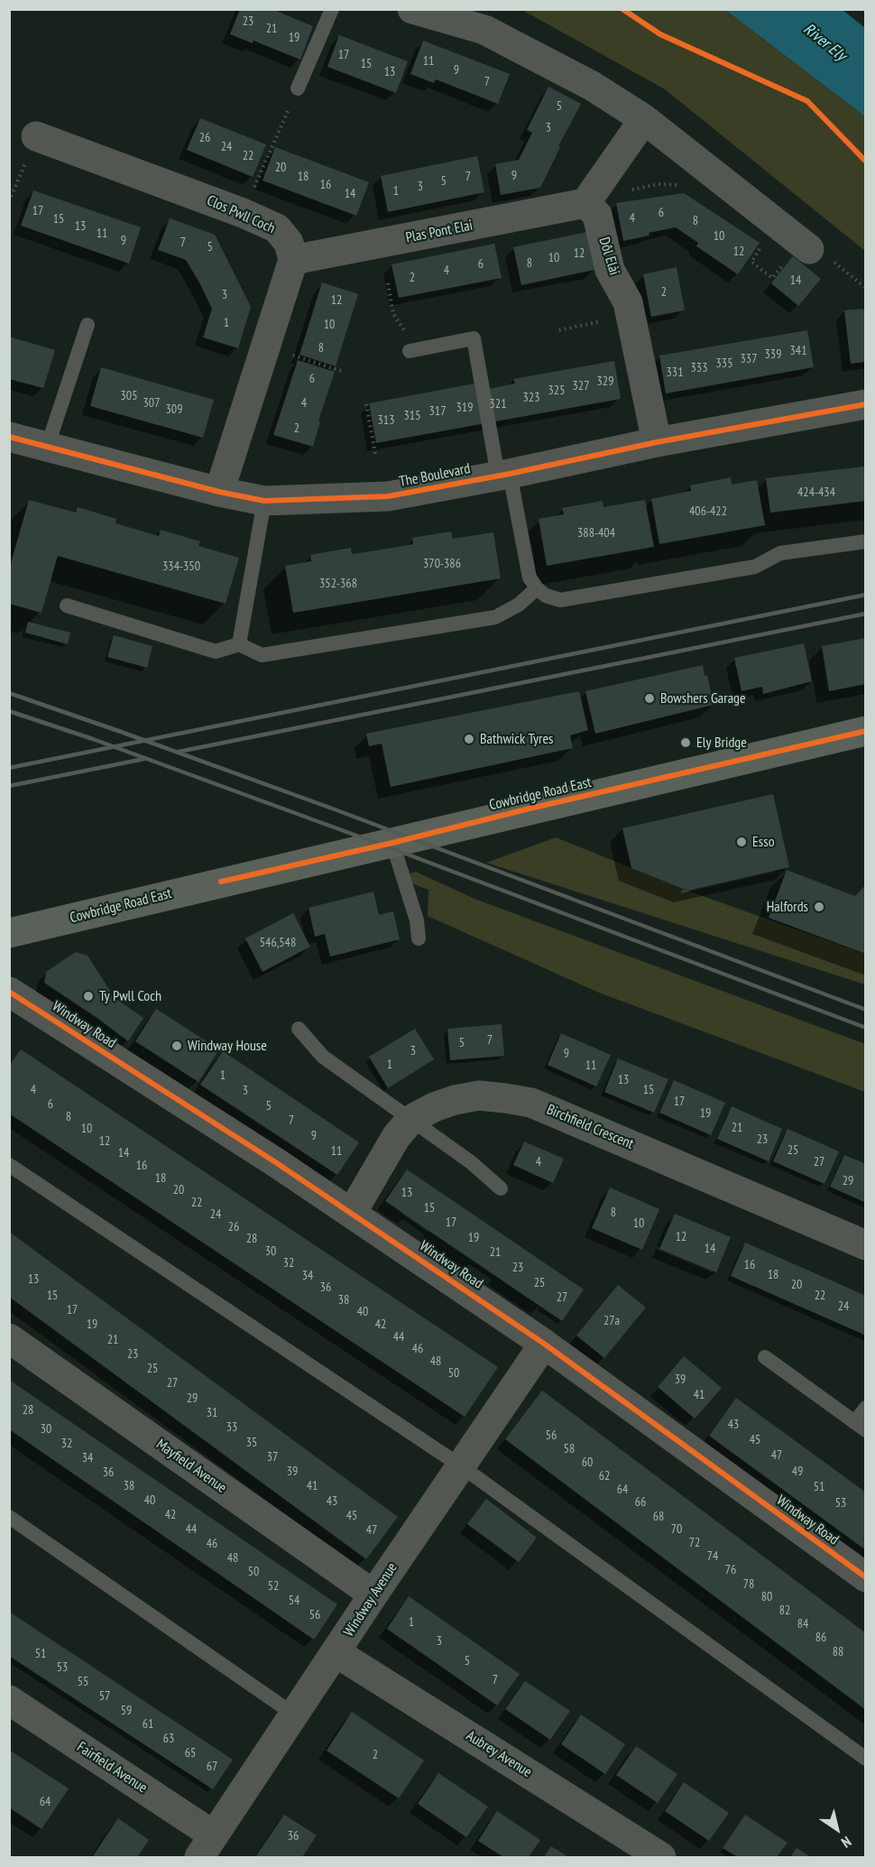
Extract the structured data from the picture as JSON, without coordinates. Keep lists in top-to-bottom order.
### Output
{
  "streets": {
    "main road": ["Cowbridge Road East"],
    "street": [
      "Clos Pwll Coch",
      "Plas Pont Elai",
      "Dôl Elài",
      "The Boulevard",
      "Windway Road",
      "Birchfield Crescent",
      "Mayfield Avenue",
      "Windway Avenue",
      "Aubrey Avenue",
      "Fairfield Avenue"
    ]
  },
  "crossings": [
    ["Clos Pwll Coch", "Plas Pont Elai"],
    ["Plas Pont Elai", "Dôl Elài"],
    ["Dôl Elài", "The Boulevard"],
    ["Windway Road", "Birchfield Crescent"],
    ["Windway Road", "Windway Avenue"],
    ["Mayfield Avenue", "Windway Avenue"],
    ["Windway Avenue", "Aubrey Avenue"],
    ["Windway Avenue", "Fairfield Avenue"]
  ],
  "water": ["River Ely"],
  "places": [
    "Bowshers Garage",
    "Bathwick Tyres",
    "Ely Bridge",
    "Esso",
    "Halfords",
    "Ty Pwll Coch",
    "Windway House"
  ],
  "house_numbers": [
    "23",
    "21",
    "19",
    "17",
    "11",
    "15",
    "9",
    "13",
    "7",
    "5",
    "3",
    "26",
    "24",
    "22",
    "20",
    "9",
    "18",
    "7",
    "5",
    "16",
    "3",
    "1",
    "14",
    "17",
    "6",
    "4",
    "15",
    "8",
    "13",
    "11",
    "10",
    "9",
    "7",
    "5",
    "12",
    "12",
    "10",
    "8",
    "6",
    "4",
    "2",
    "14",
    "2",
    "3",
    "12",
    "1",
    "10",
    "8",
    "341",
    "339",
    "337",
    "335",
    "333",
    "331",
    "6",
    "329",
    "327",
    "325",
    "305",
    "323",
    "307",
    "4",
    "321",
    "319",
    "309",
    "317",
    "315",
    "313",
    "2",
    "424-434",
    "406-422",
    "388-404",
    "370-386",
    "334-350",
    "352-368",
    "546,548",
    "7",
    "5",
    "3",
    "9",
    "1",
    "11",
    "1",
    "13",
    "4",
    "15",
    "3",
    "17",
    "6",
    "5",
    "19",
    "8",
    "7",
    "21",
    "10",
    "9",
    "23",
    "12",
    "25",
    "11",
    "14",
    "4",
    "27",
    "16",
    "18",
    "29",
    "20",
    "13",
    "22",
    "15",
    "8",
    "24",
    "17",
    "10",
    "26",
    "12",
    "19",
    "28",
    "14",
    "30",
    "21",
    "32",
    "16",
    "23",
    "18",
    "34",
    "13",
    "25",
    "20",
    "36",
    "15",
    "22",
    "27",
    "38",
    "24",
    "17",
    "40",
    "27a",
    "19",
    "42",
    "44",
    "21",
    "46",
    "23",
    "48",
    "25",
    "50",
    "39",
    "27",
    "41",
    "29",
    "28",
    "31",
    "43",
    "33",
    "30",
    "56",
    "45",
    "35",
    "32",
    "58",
    "47",
    "37",
    "34",
    "60",
    "39",
    "49",
    "36",
    "62",
    "38",
    "41",
    "51",
    "64",
    "40",
    "43",
    "66",
    "53",
    "42",
    "45",
    "68",
    "44",
    "70",
    "47",
    "72",
    "46",
    "74",
    "48",
    "76",
    "50",
    "78",
    "52",
    "80",
    "54",
    "82",
    "56",
    "1",
    "84",
    "86",
    "3",
    "88",
    "51",
    "5",
    "53",
    "7",
    "55",
    "57",
    "59",
    "61",
    "63",
    "65",
    "2",
    "67",
    "64",
    "36"
  ],
  "north": "bottom right"
}
